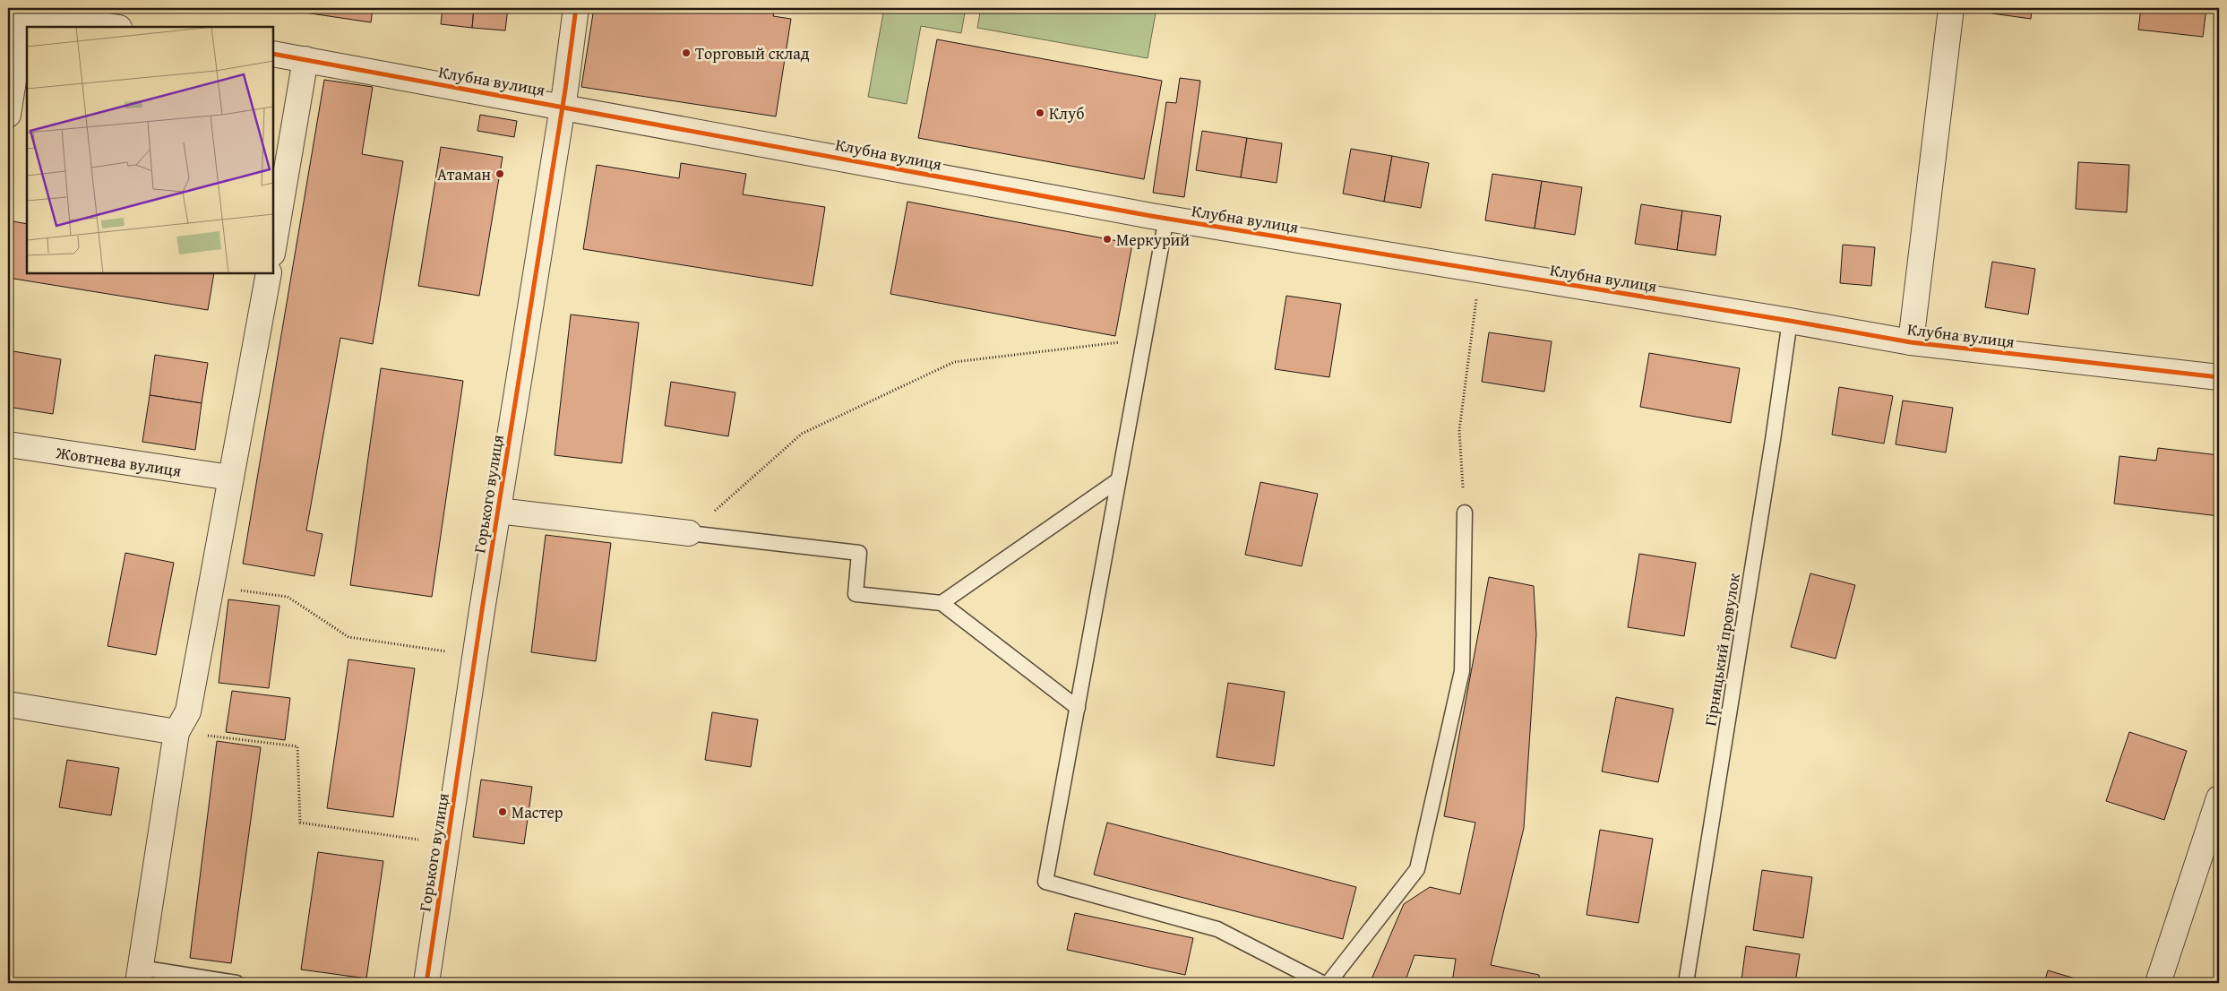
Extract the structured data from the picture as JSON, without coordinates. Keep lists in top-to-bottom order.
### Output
{
  "streets": {
    "street": ["Клубна вулиця", "Жовтнева вулиця", "Горького вулиця"],
    "lane": ["Гірняцький провулок"]
  },
  "crossings": [
    ["Клубна вулиця", "Горького вулиця"],
    ["Клубна вулиця", "Гірняцький провулок"]
  ],
  "places": [
    "Торговый склад",
    "Клуб",
    "Атаман",
    "Меркурий",
    "Мастер"
  ]
}
